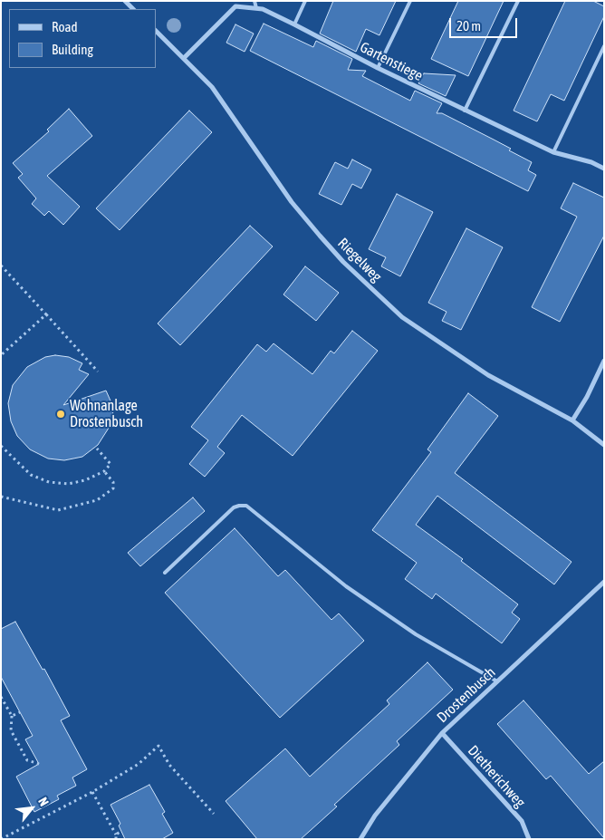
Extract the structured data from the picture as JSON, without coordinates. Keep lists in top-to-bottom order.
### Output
{
  "streets": {
    "street": [
      "Gartenstiege",
      "Riegelweg",
      "Drostenbusch",
      "Dietherichweg"
    ]
  },
  "crossings": [
    ["Gartenstiege", "Riegelweg"],
    ["Drostenbusch", "Dietherichweg"]
  ],
  "places": ["Wohnanlage Drostenbusch"],
  "legend": ["Road", "Building"],
  "scale_bar": "20 m",
  "north": "top right"
}
